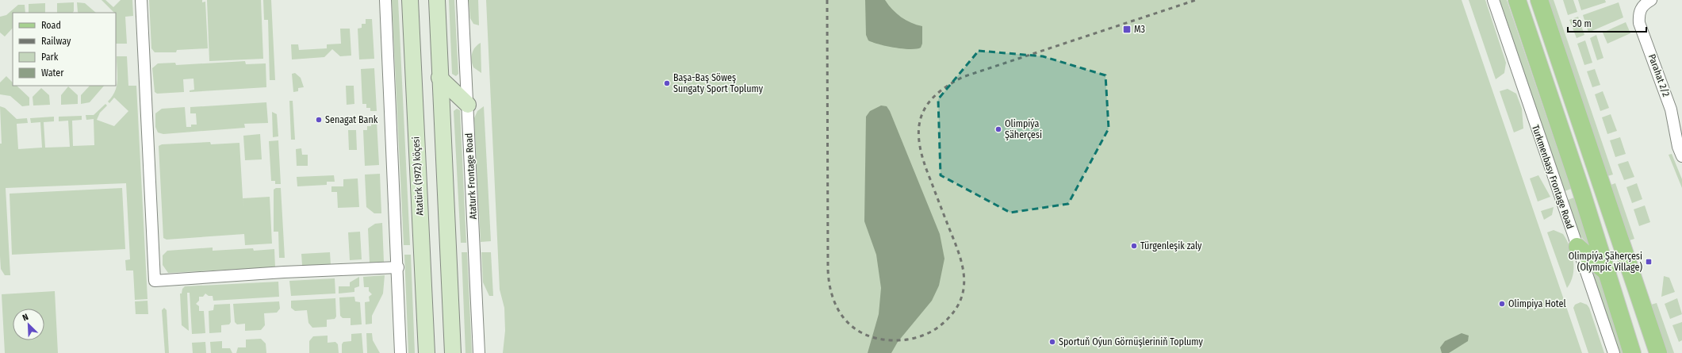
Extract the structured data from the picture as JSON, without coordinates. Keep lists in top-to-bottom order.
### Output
{
  "streets": {
    "main road": ["Atatürk (1972) köçesi"],
    "street": ["Parahat 2/2", "Ataturk Frontage Road", "Turkmenbasy Frontage Road"]
  },
  "places": {
    "transit": ["M3", "Olimpiýa Şäherçesi (Olympic Village)"],
    "other": [
      "Başa-Baş Söweş Sungaty Sport Toplumy",
      "Senagat Bank",
      "Olimpiýa Şäherçesi",
      "Türgenleşik zaly",
      "Olimpiya Hotel",
      "Sportuň Oýun Görnüşleriniň Toplumy"
    ]
  },
  "legend": [
    "Road",
    "Railway",
    "Park",
    "Water"
  ],
  "scale_bar": "50 m",
  "north": "top left"
}
